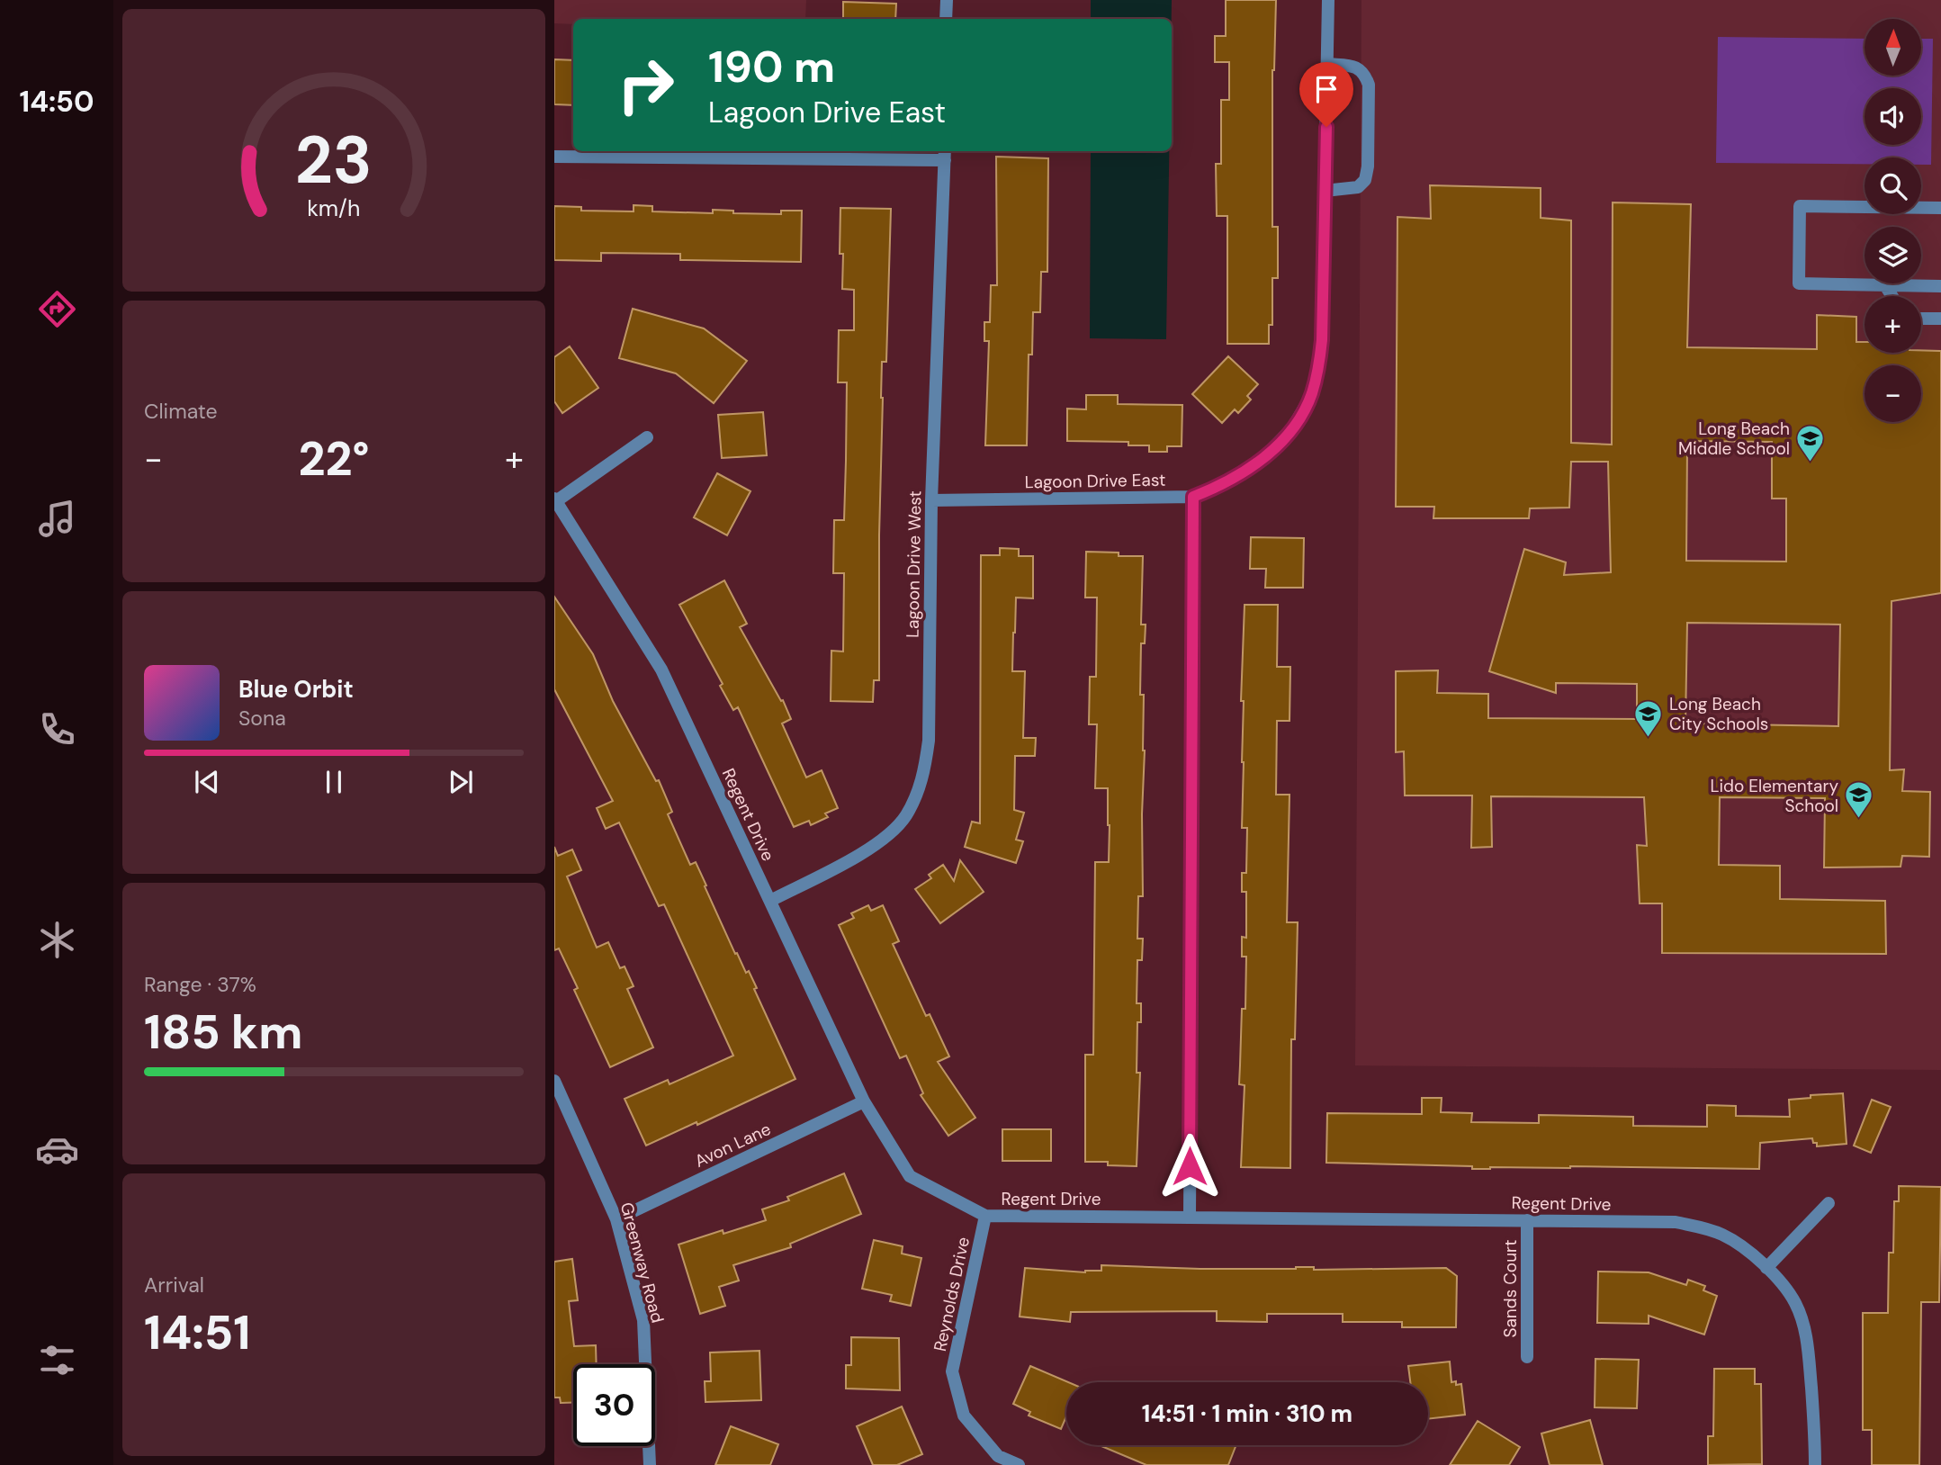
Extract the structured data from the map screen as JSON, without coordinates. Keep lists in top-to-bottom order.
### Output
{
  "streets": {
    "street": [
      "Lagoon Drive East",
      "Lagoon Drive West",
      "Regent Drive",
      "Avon Lane",
      "Greenway Road",
      "Sands Court",
      "Reynolds Drive"
    ]
  },
  "crossings": [
    ["Lagoon Drive East", "Lagoon Drive West"],
    ["Lagoon Drive West", "Regent Drive"],
    ["Regent Drive", "Avon Lane"],
    ["Regent Drive", "Sands Court"],
    ["Regent Drive", "Reynolds Drive"],
    ["Avon Lane", "Greenway Road"]
  ],
  "places": {
    "school or university": ["Long Beach Middle School", "Long Beach City Schools", "Lido Elementary School"]
  },
  "north": "top",
  "page": {
    "tabs": "14:50",
    "map_buttons": ["+", "−"],
    "turn": ["190 m", "Lagoon Drive East"],
    "tile": [
      "Climate",
      ["Range · 37%", "185 km"],
      ["Arrival", "14:51"]
    ],
    "heat": ["−", "22°", "+"],
    "song": ["Blue Orbit", "Sona"],
    "limit": "30",
    "trip": "14:51 · 1 min · 310 m",
    "gauge": ["23", "km/h"]
  }
}
